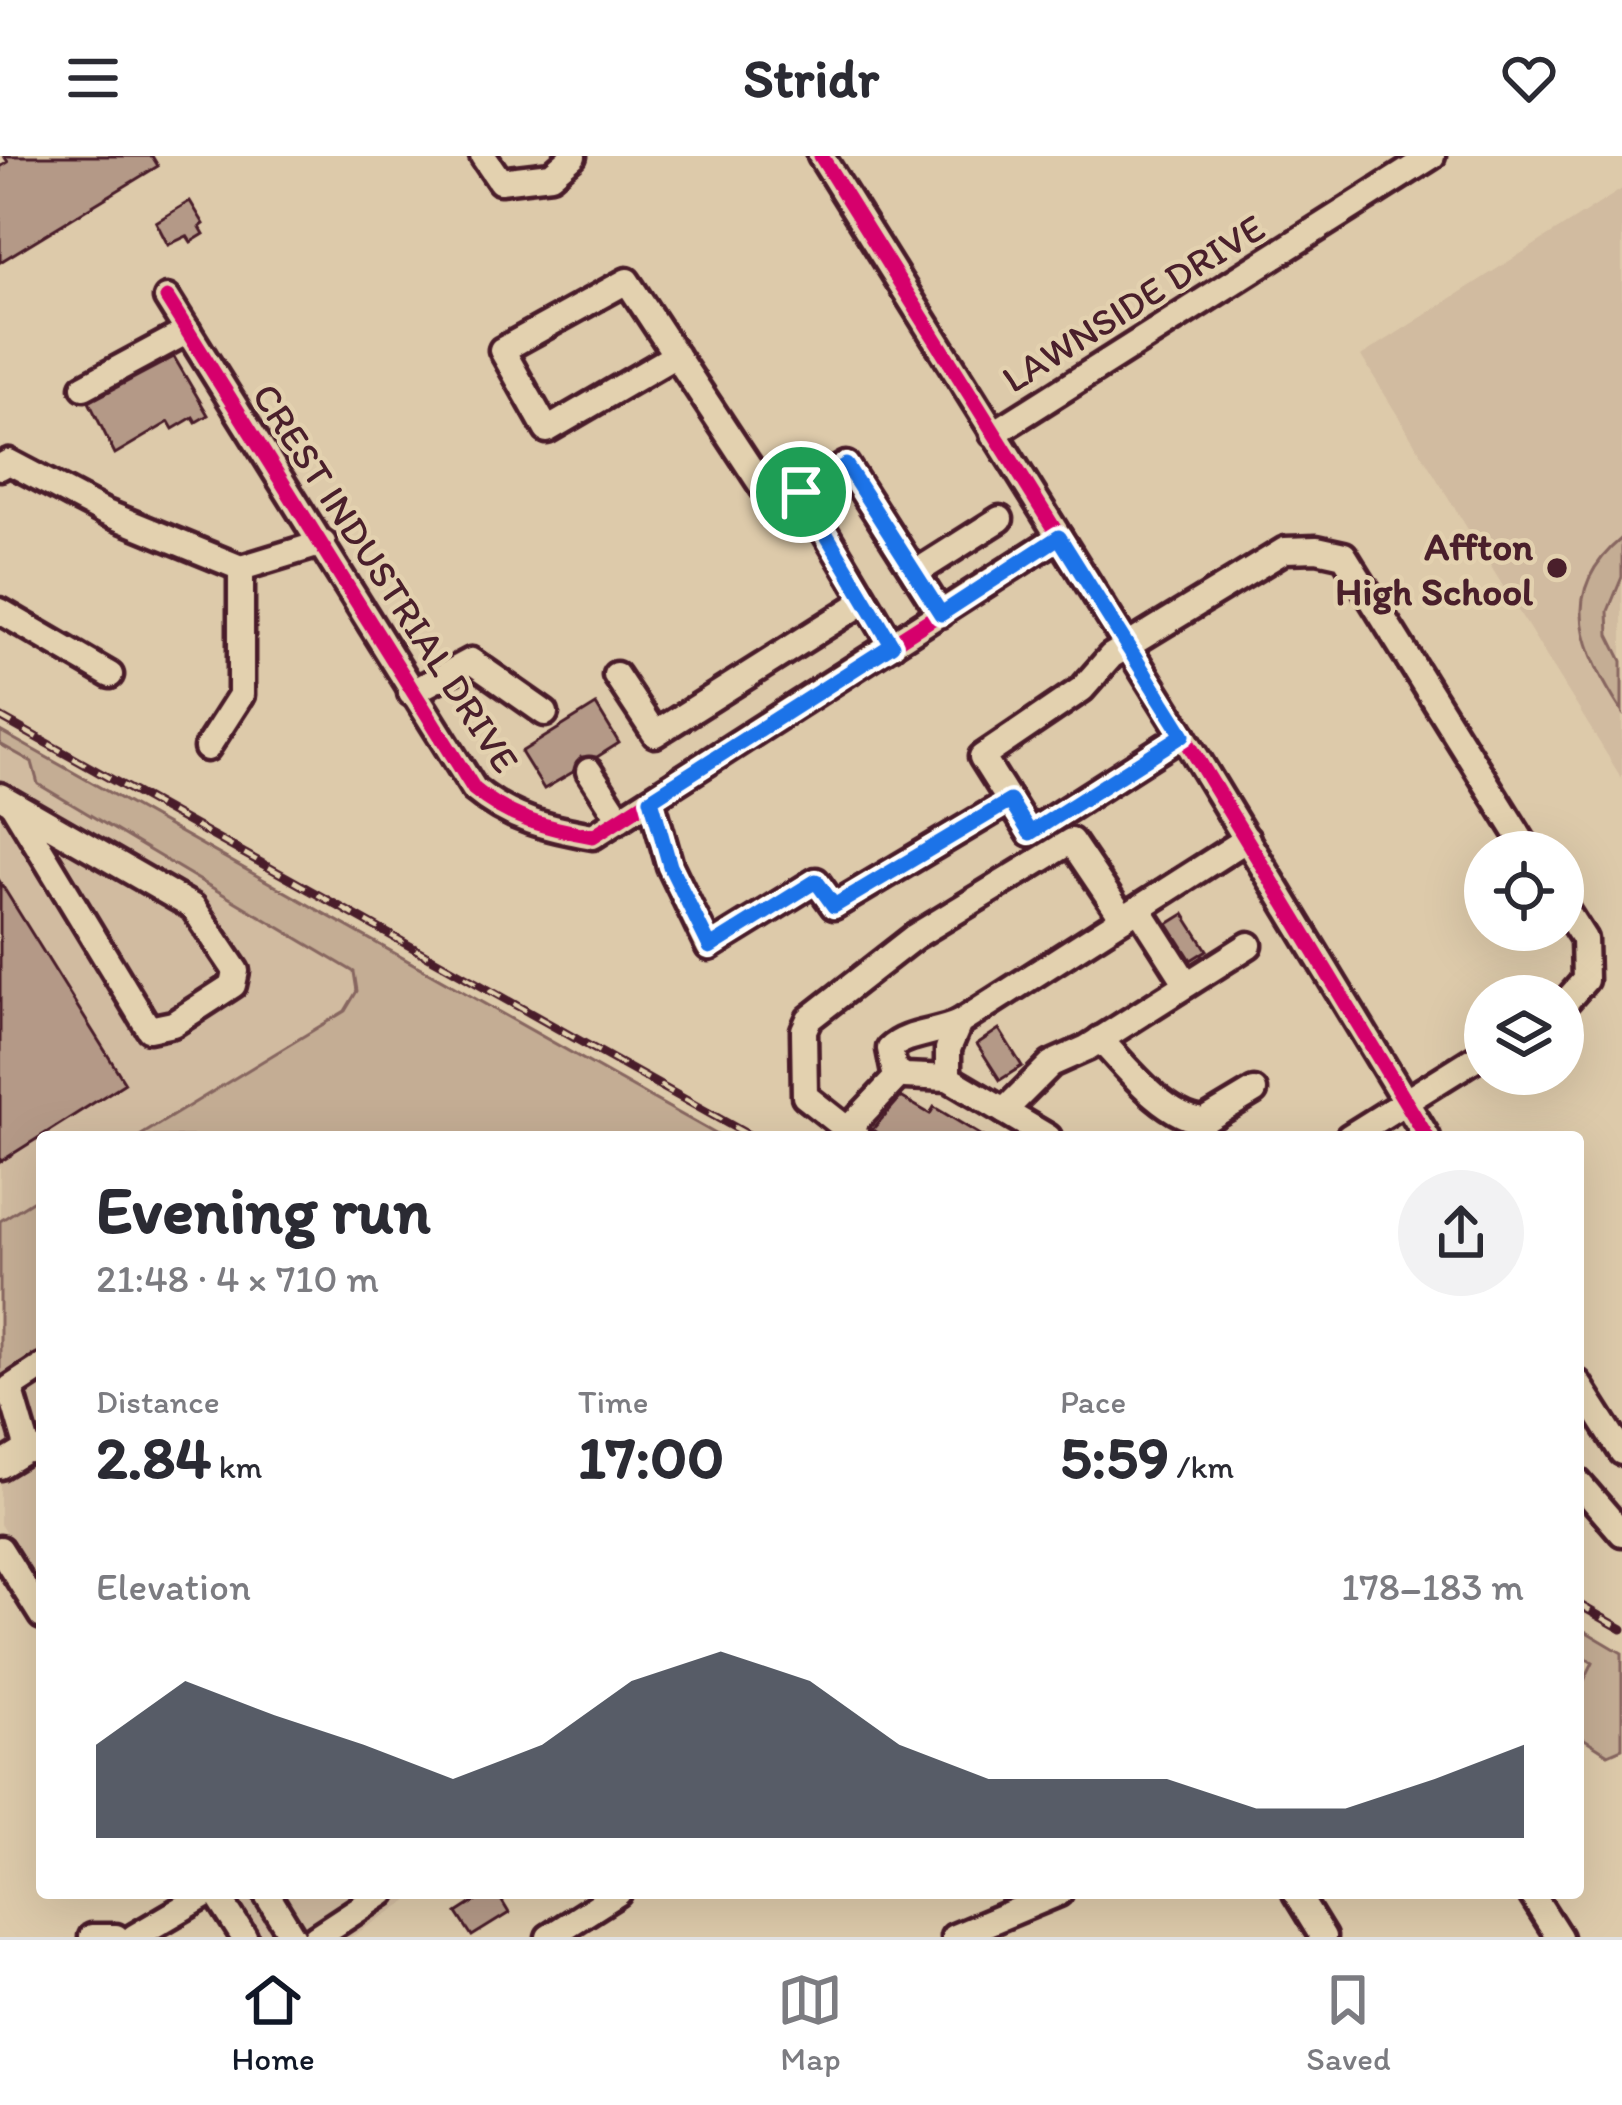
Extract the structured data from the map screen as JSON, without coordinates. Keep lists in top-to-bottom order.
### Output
{
  "streets": {
    "street": ["LAWNSIDE DRIVE", "CREST INDUSTRIAL DRIVE"]
  },
  "places": ["Affton High School"],
  "page": {
    "header": "Stridr",
    "heading": ["Evening run", "21:48 · 4 × 710 m"],
    "stats": [
      ["Distance", "2.84 km"],
      ["Time", "17:00"],
      ["Pace", "5:59 /km"]
    ],
    "chart": ["Elevation", "178–183 m"],
    "tabs": ["Home", "Map", "Saved"]
  }
}
